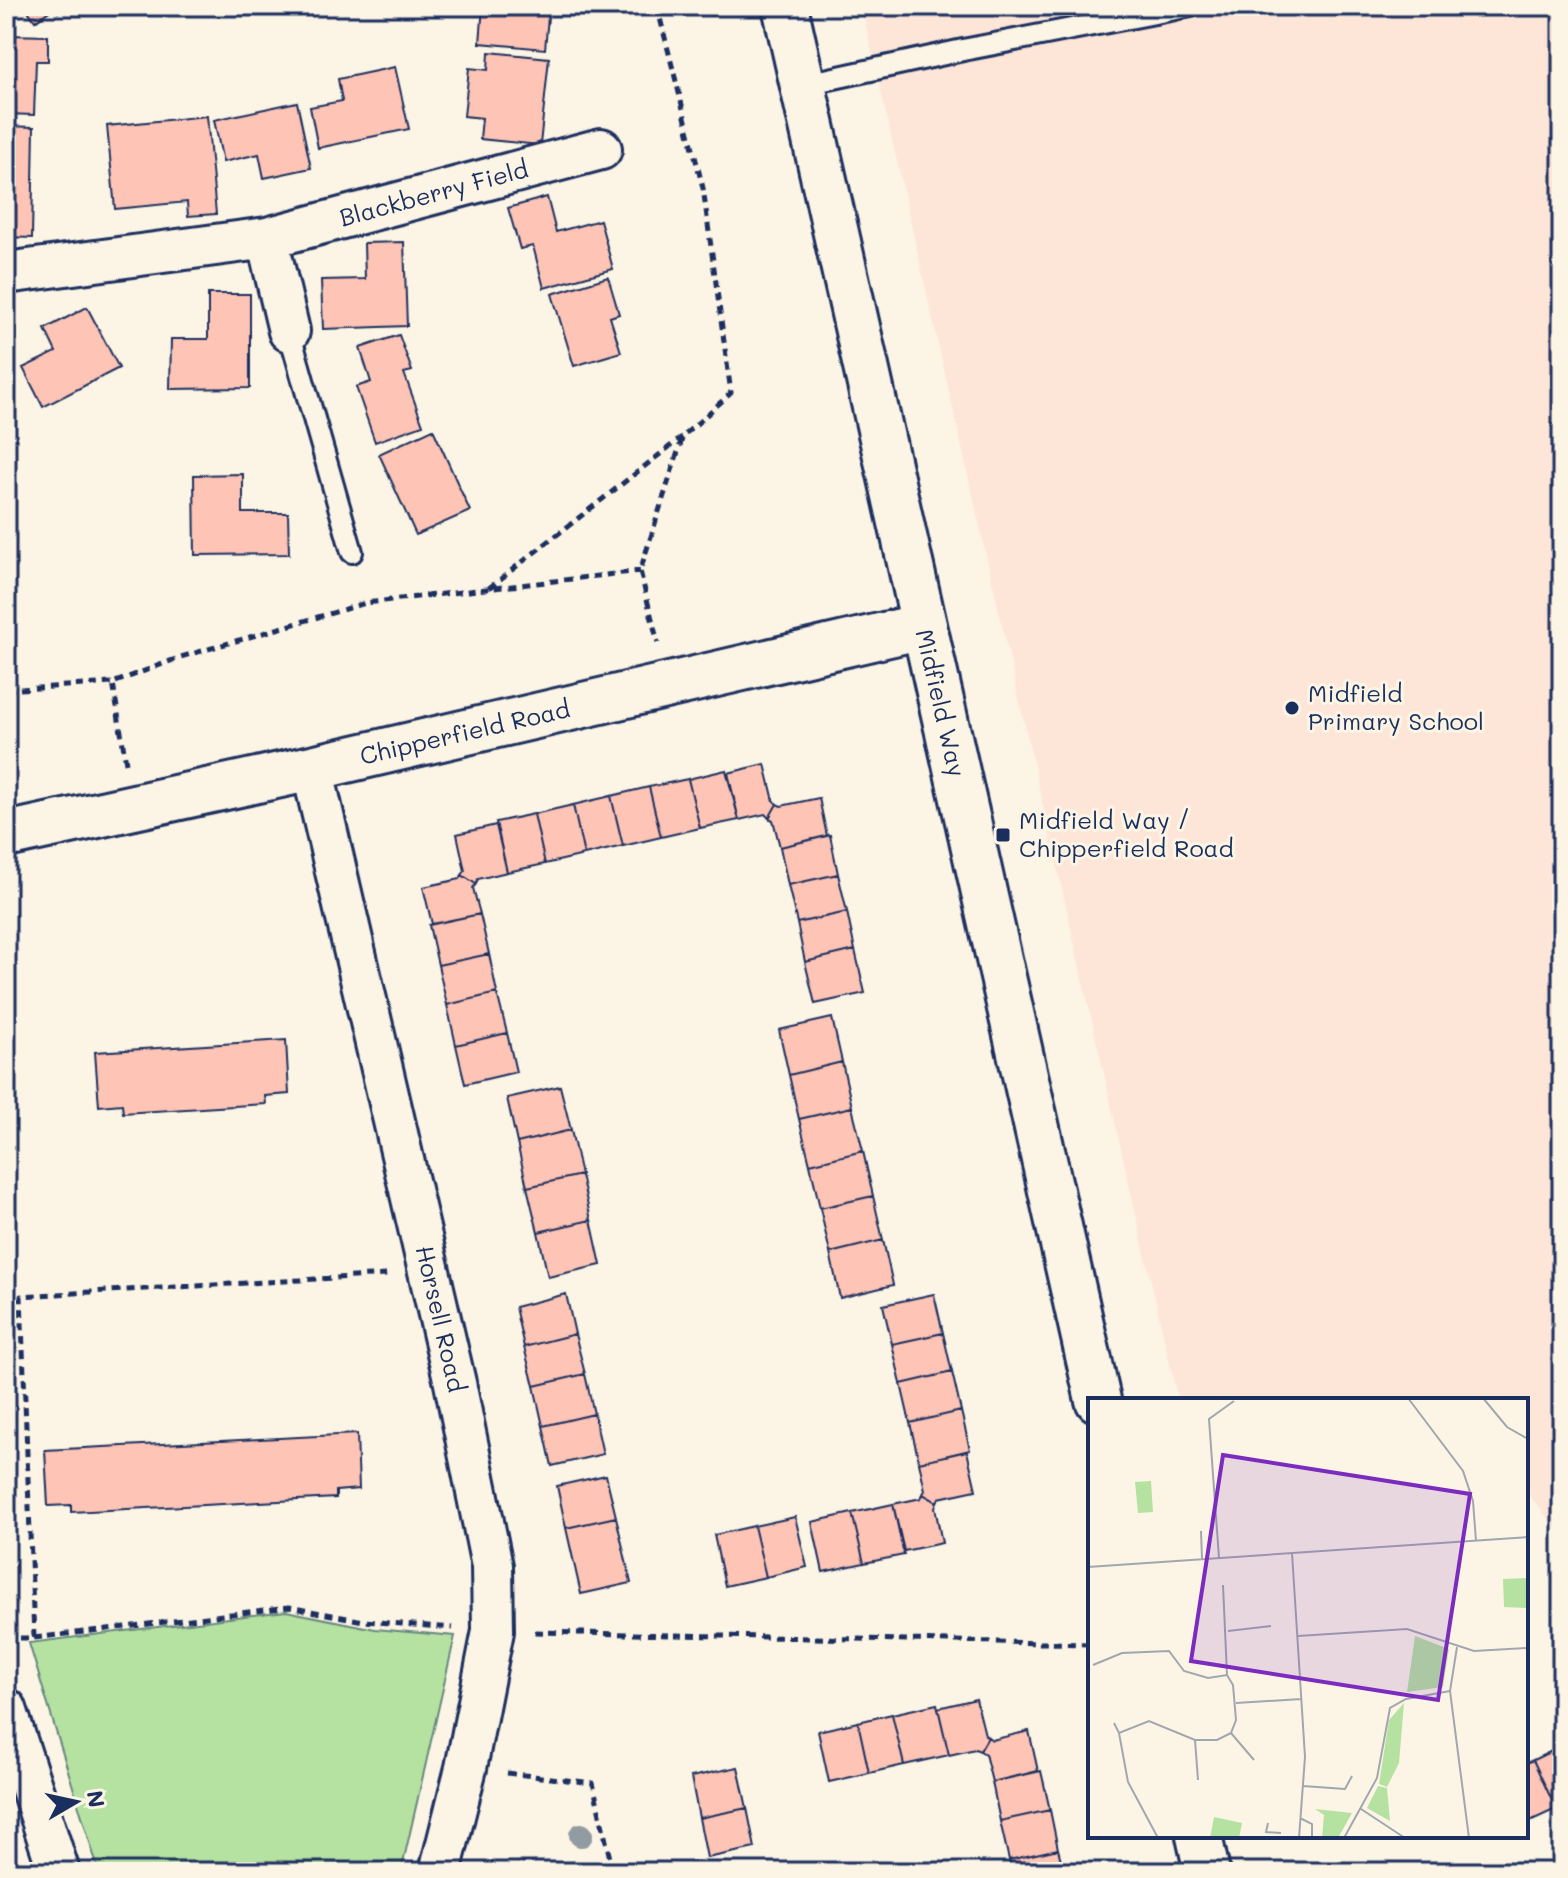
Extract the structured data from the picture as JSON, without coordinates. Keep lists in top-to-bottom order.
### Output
{
  "streets": {
    "street": [
      "Blackberry Field",
      "Midfield Way",
      "Chipperfield Road",
      "Horsell Road"
    ]
  },
  "crossings": [
    ["Midfield Way", "Chipperfield Road"],
    ["Chipperfield Road", "Horsell Road"]
  ],
  "places": {
    "other": ["Midfield Primary School"],
    "transit": ["Midfield Way / Chipperfield Road"]
  },
  "north": "right"
}
